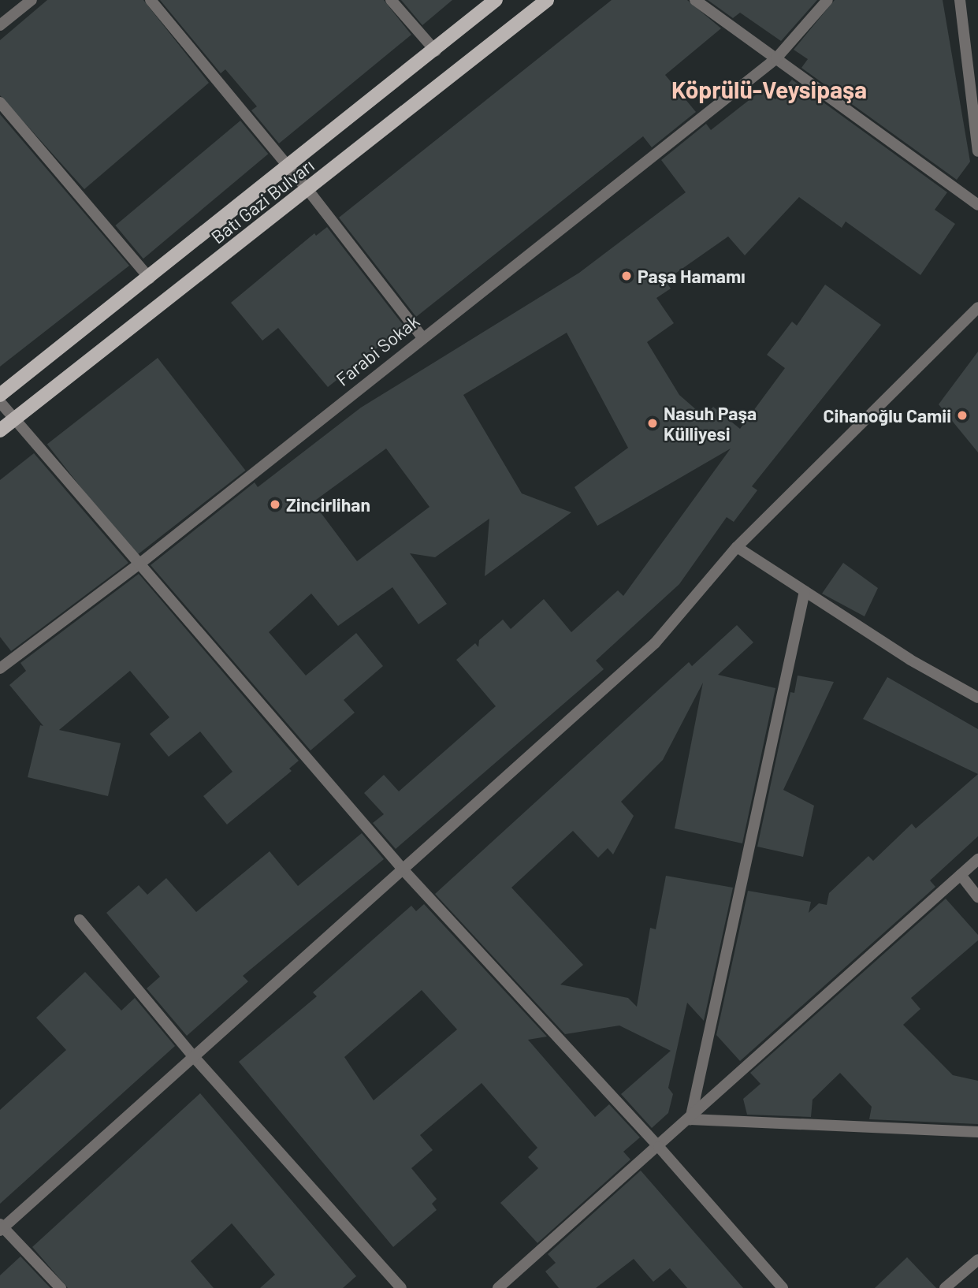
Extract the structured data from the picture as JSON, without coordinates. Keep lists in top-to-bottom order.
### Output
{
  "streets": {
    "main road": ["Batı Gazi Bulvarı"],
    "street": ["Farabi Sokak"]
  },
  "districts": ["Köprülü-Veysipaşa"],
  "places": [
    "Paşa Hamamı",
    "Cihanoğlu Camii",
    "Nasuh Paşa Külliyesi",
    "Zincirlihan"
  ]
}
